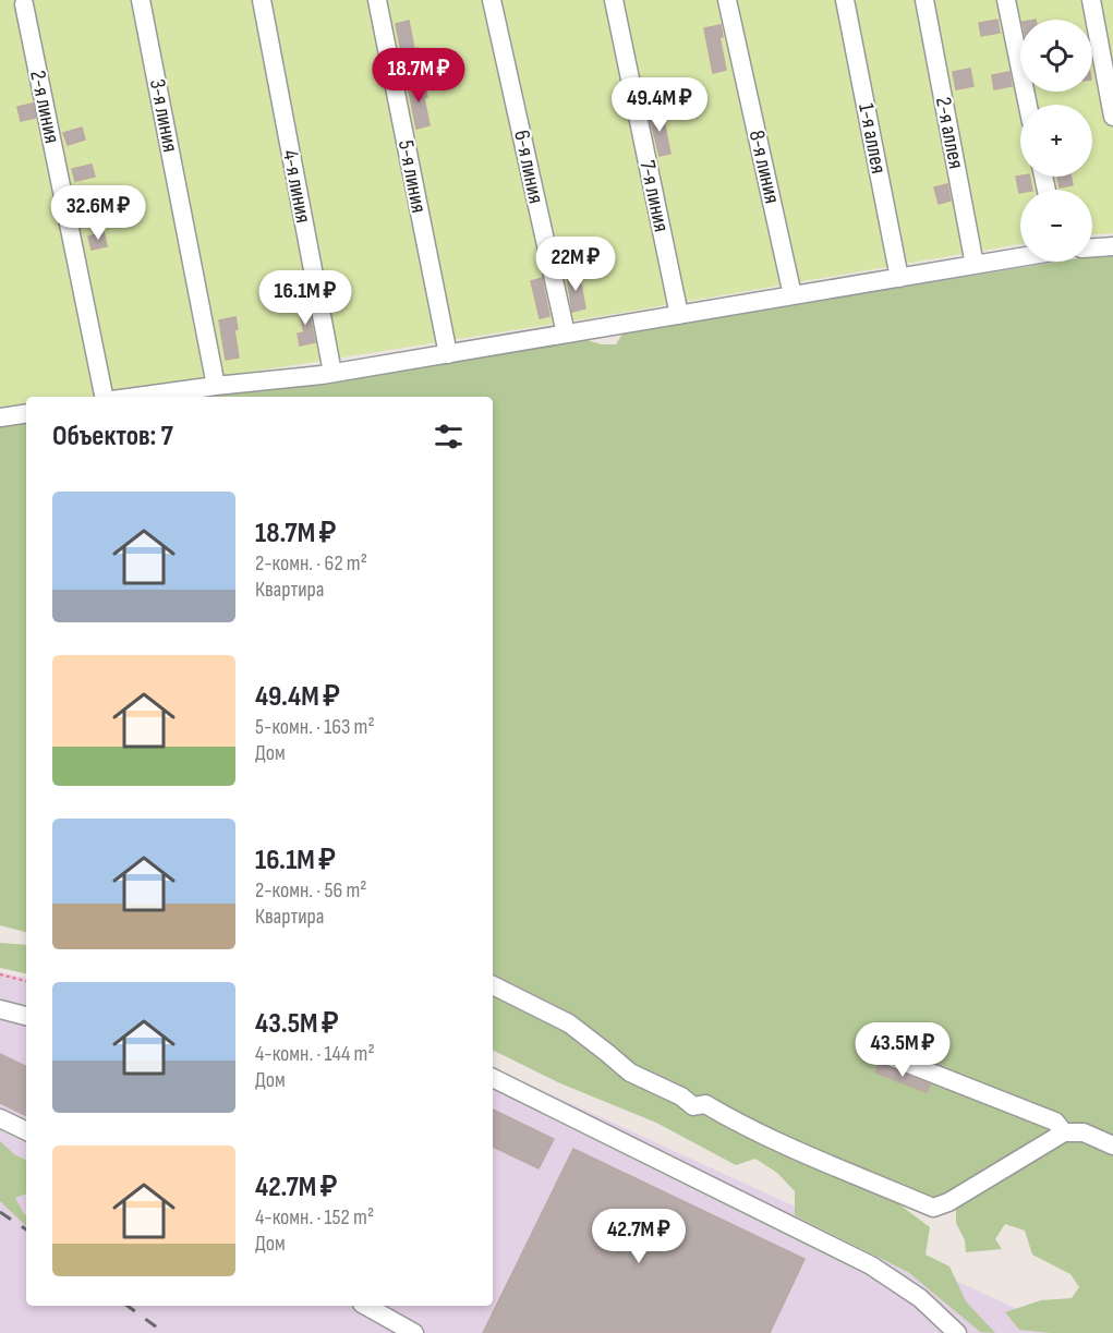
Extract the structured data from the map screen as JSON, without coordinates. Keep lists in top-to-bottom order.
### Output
{
  "streets": {
    "street": [
      "2-я линия",
      "3-я линия",
      "2-я аллея",
      "1-я аллея",
      "6-я линия",
      "8-я линия",
      "5-я линия",
      "4-я линия",
      "7-я линия"
    ]
  },
  "page": {
    "map_buttons": ["+", "−"],
    "price": [
      "18.7M ₽",
      "49.4M ₽",
      "32.6M ₽",
      "22M ₽",
      "16.1M ₽",
      "43.5M ₽",
      "42.7M ₽"
    ],
    "heading": "Объектов: 7",
    "list": [
      {
        "name": "18.7M ₽",
        "note": "2-комн. · 62 m² · Квартира"
      },
      {
        "name": "49.4M ₽",
        "note": "5-комн. · 163 m² · Дом"
      },
      {
        "name": "16.1M ₽",
        "note": "2-комн. · 56 m² · Квартира"
      },
      {
        "name": "43.5M ₽",
        "note": "4-комн. · 144 m² · Дом"
      },
      {
        "name": "42.7M ₽",
        "note": "4-комн. · 152 m² · Дом"
      }
    ]
  }
}
